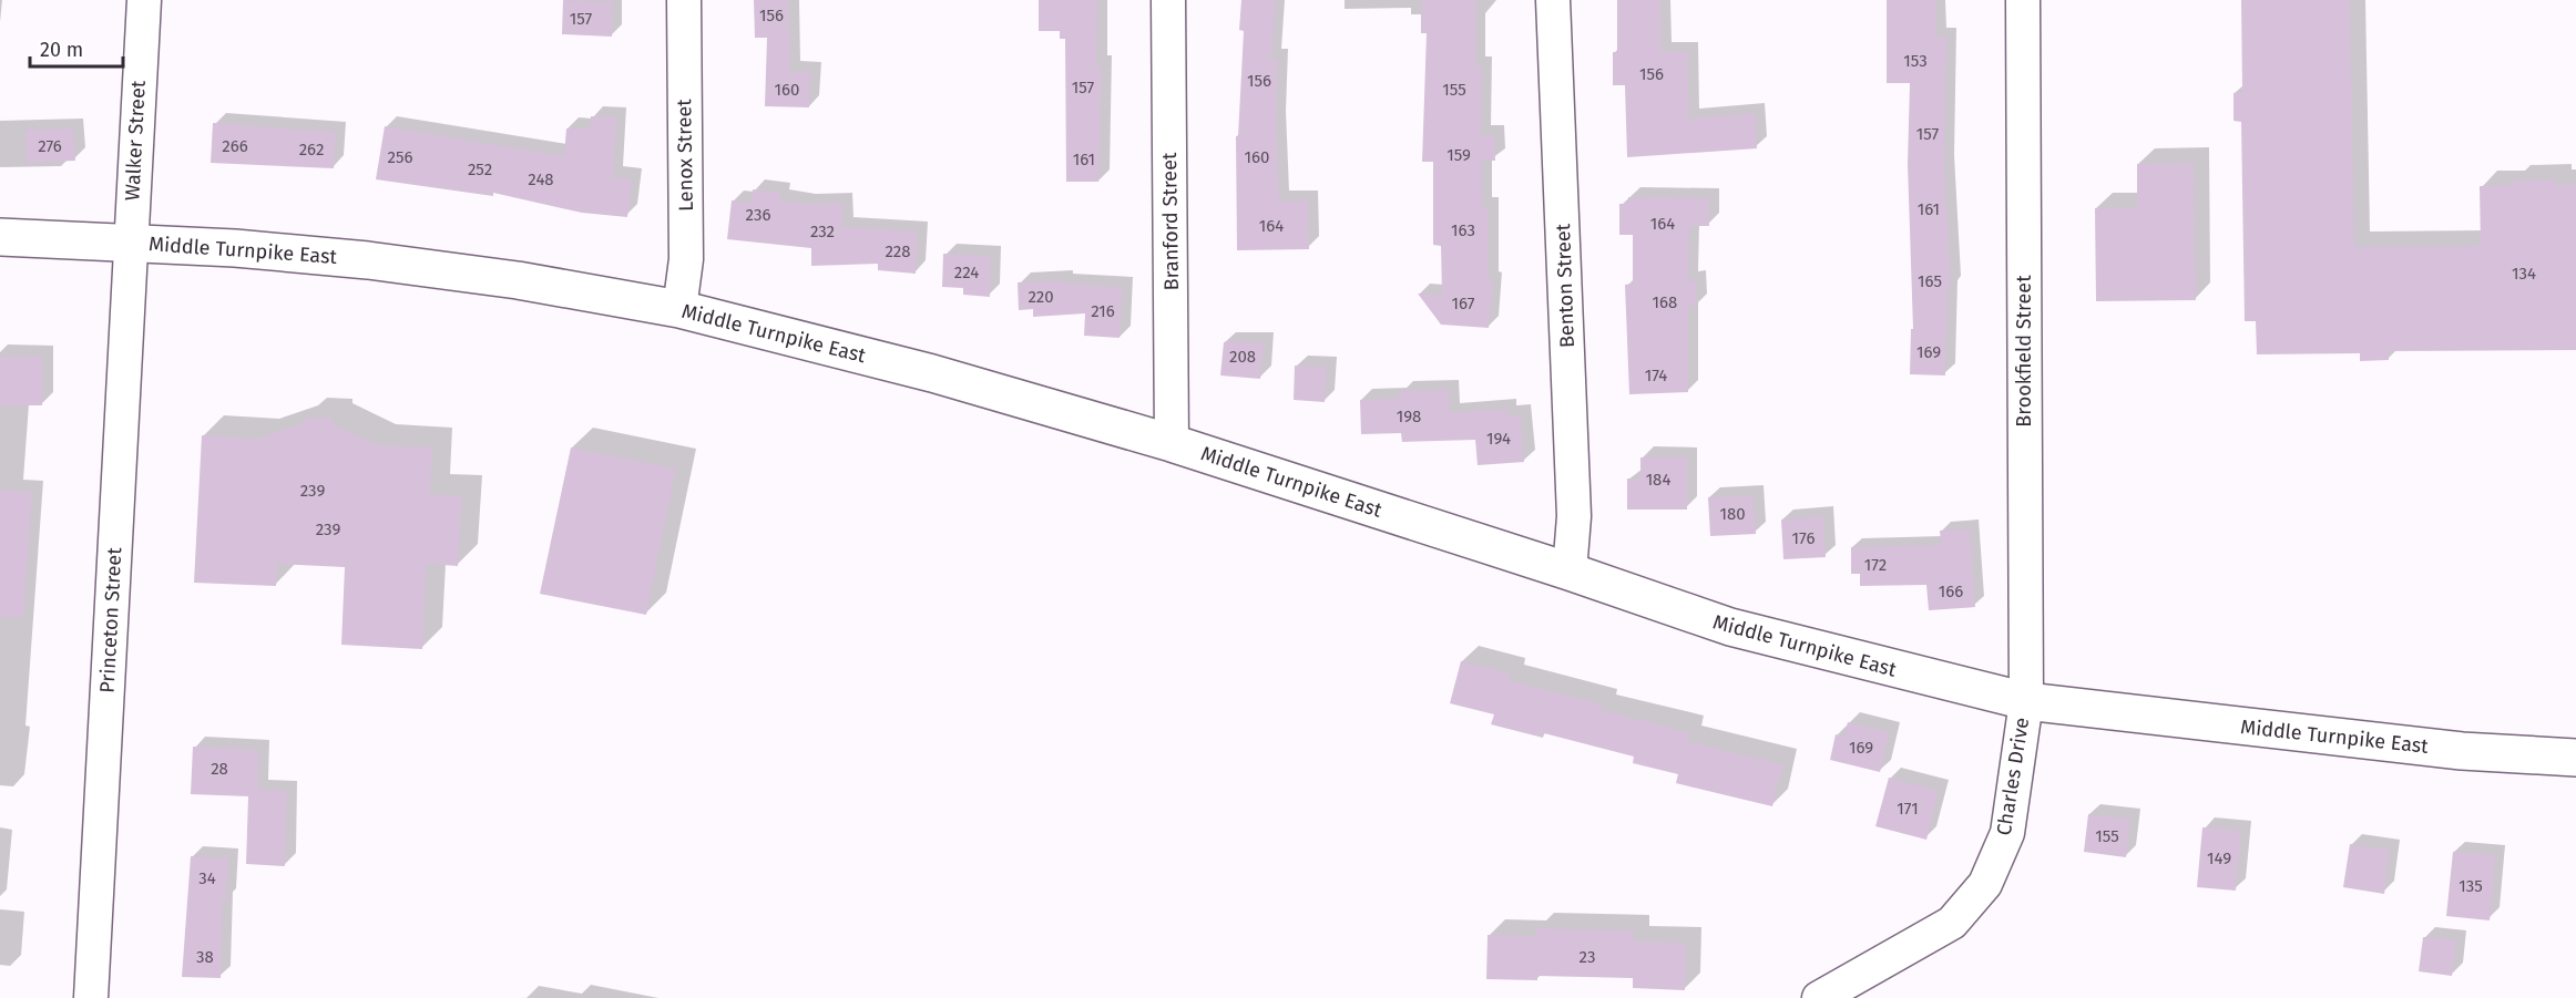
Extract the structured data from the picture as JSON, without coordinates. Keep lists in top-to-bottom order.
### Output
{
  "streets": {
    "main road": ["Middle Turnpike East"],
    "street": [
      "Walker Street",
      "Lenox Street",
      "Branford Street",
      "Benton Street",
      "Brookfield Street",
      "Princeton Street",
      "Charles Drive"
    ]
  },
  "crossings": [
    ["Walker Street", "Middle Turnpike East"],
    ["Walker Street", "Princeton Street"],
    ["Lenox Street", "Middle Turnpike East"],
    ["Branford Street", "Middle Turnpike East"],
    ["Middle Turnpike East", "Benton Street"],
    ["Middle Turnpike East", "Brookfield Street"],
    ["Middle Turnpike East", "Princeton Street"],
    ["Middle Turnpike East", "Charles Drive"],
    ["Brookfield Street", "Charles Drive"]
  ],
  "house_numbers": [
    "156",
    "157",
    "153",
    "156",
    "156",
    "157",
    "160",
    "155",
    "157",
    "276",
    "266",
    "262",
    "159",
    "256",
    "160",
    "161",
    "252",
    "248",
    "161",
    "236",
    "164",
    "164",
    "163",
    "232",
    "228",
    "224",
    "134",
    "165",
    "220",
    "168",
    "167",
    "216",
    "169",
    "208",
    "174",
    "198",
    "194",
    "184",
    "239",
    "180",
    "239",
    "176",
    "172",
    "166",
    "169",
    "28",
    "171",
    "155",
    "149",
    "34",
    "135",
    "38",
    "23"
  ],
  "scale_bar": "20 m"
}
